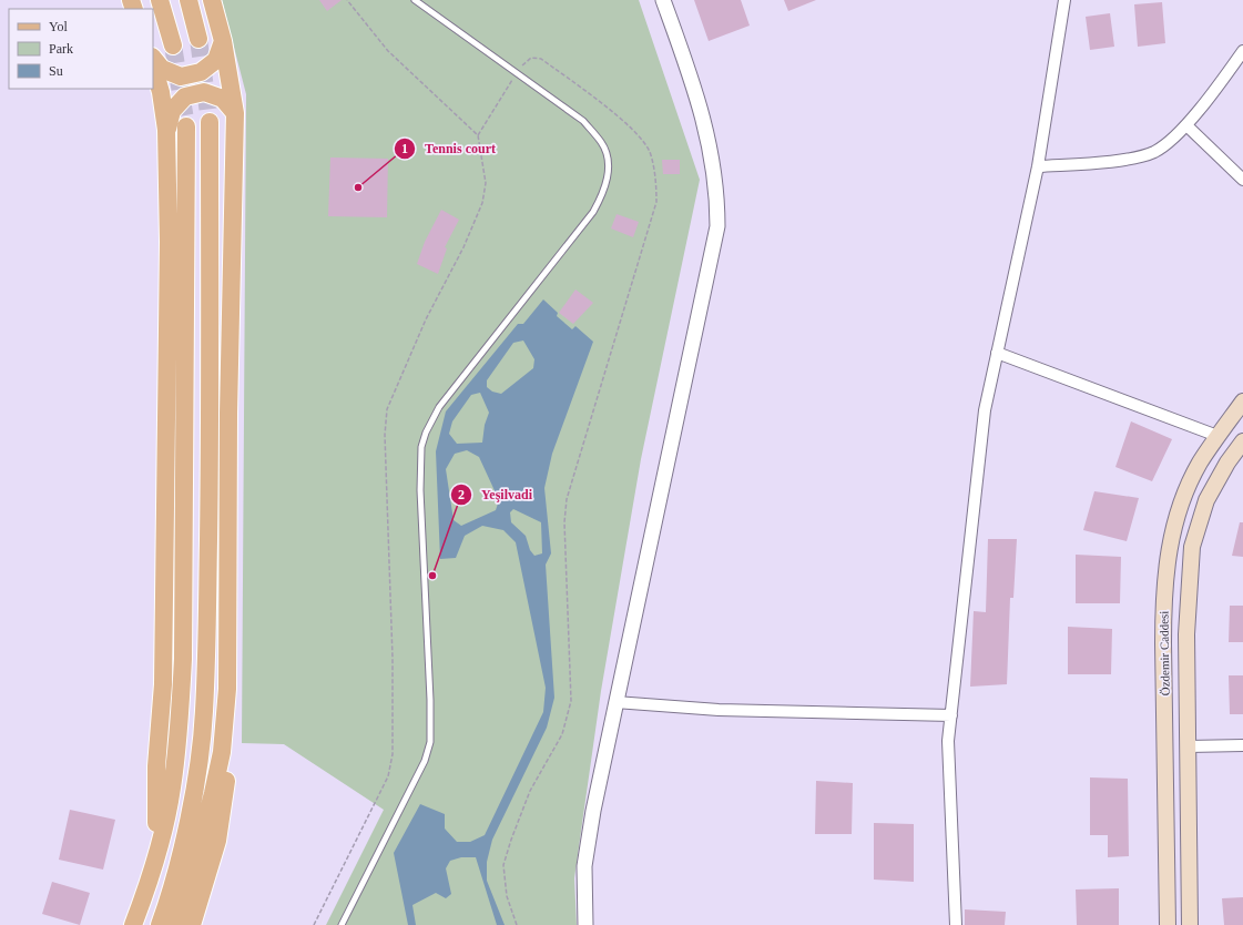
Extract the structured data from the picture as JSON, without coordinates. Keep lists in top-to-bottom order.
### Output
{
  "streets": {
    "main road": ["Özdemir Caddesi"]
  },
  "places": ["Tennis court", "Yeşilvadi"],
  "legend": ["Yol", "Park", "Su"]
}
